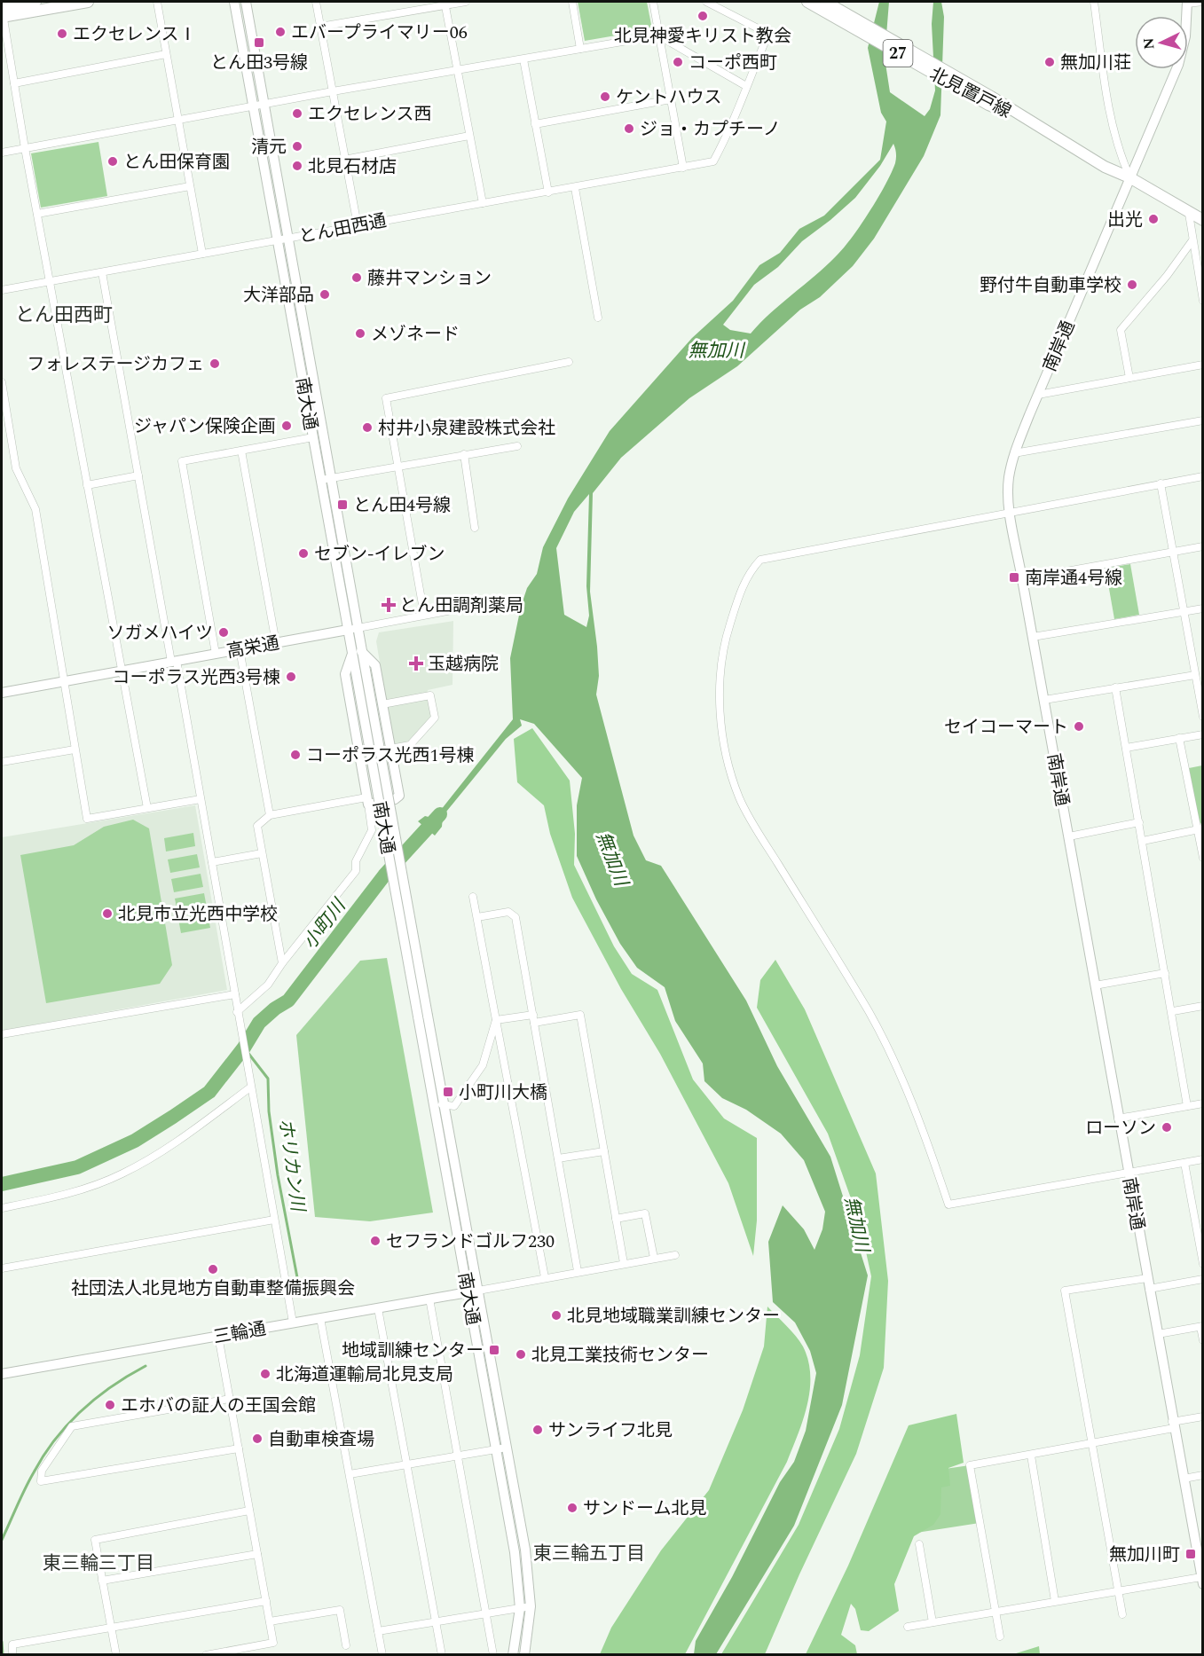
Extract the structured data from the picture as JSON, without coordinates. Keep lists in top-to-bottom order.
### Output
{
  "streets": {
    "main road": ["27", "北見置戸線"],
    "street": [
      "とん田西通",
      "南岸通",
      "南大通",
      "高栄通",
      "三輪通"
    ]
  },
  "crossings": [
    ["北見置戸線", "南岸通"],
    ["とん田西通", "南大通"],
    ["南大通", "高栄通"],
    ["南大通", "三輪通"]
  ],
  "districts": ["とん田西町", "東三輪五丁目", "東三輪三丁目"],
  "water": ["無加川", "小町川", "ホリカン川"],
  "places": {
    "other": [
      "北見神愛キリスト教会",
      "エバープライマリー06",
      "エクセレンスⅠ",
      "コーポ西町",
      "無加川荘",
      "ケントハウス",
      "エクセレンス西",
      "ジョ・カプチーノ",
      "清元",
      "とん田保育園",
      "北見石材店",
      "出光",
      "藤井マンション",
      "野付牛自動車学校",
      "大洋部品",
      "メゾネード",
      "フォレステージカフェ",
      "ジャパン保険企画",
      "村井小泉建設株式会社",
      "セブン-イレブン",
      "ソガメハイツ",
      "コーポラス光西3号棟",
      "セイコーマート",
      "コーポラス光西1号棟",
      "北見市立光西中学校",
      "ローソン",
      "セフランドゴルフ230",
      "社団法人北見地方自動車整備振興会",
      "北見地域職業訓練センター",
      "北見工業技術センター",
      "北海道運輸局北見支局",
      "エホバの証人の王国会館",
      "サンライフ北見",
      "自動車検査場",
      "サンドーム北見"
    ],
    "transit": [
      "とん田3号線",
      "とん田4号線",
      "南岸通4号線",
      "小町川大橋",
      "地域訓練センター",
      "無加川町"
    ],
    "health": ["とん田調剤薬局", "玉越病院"]
  },
  "north": "left"
}
